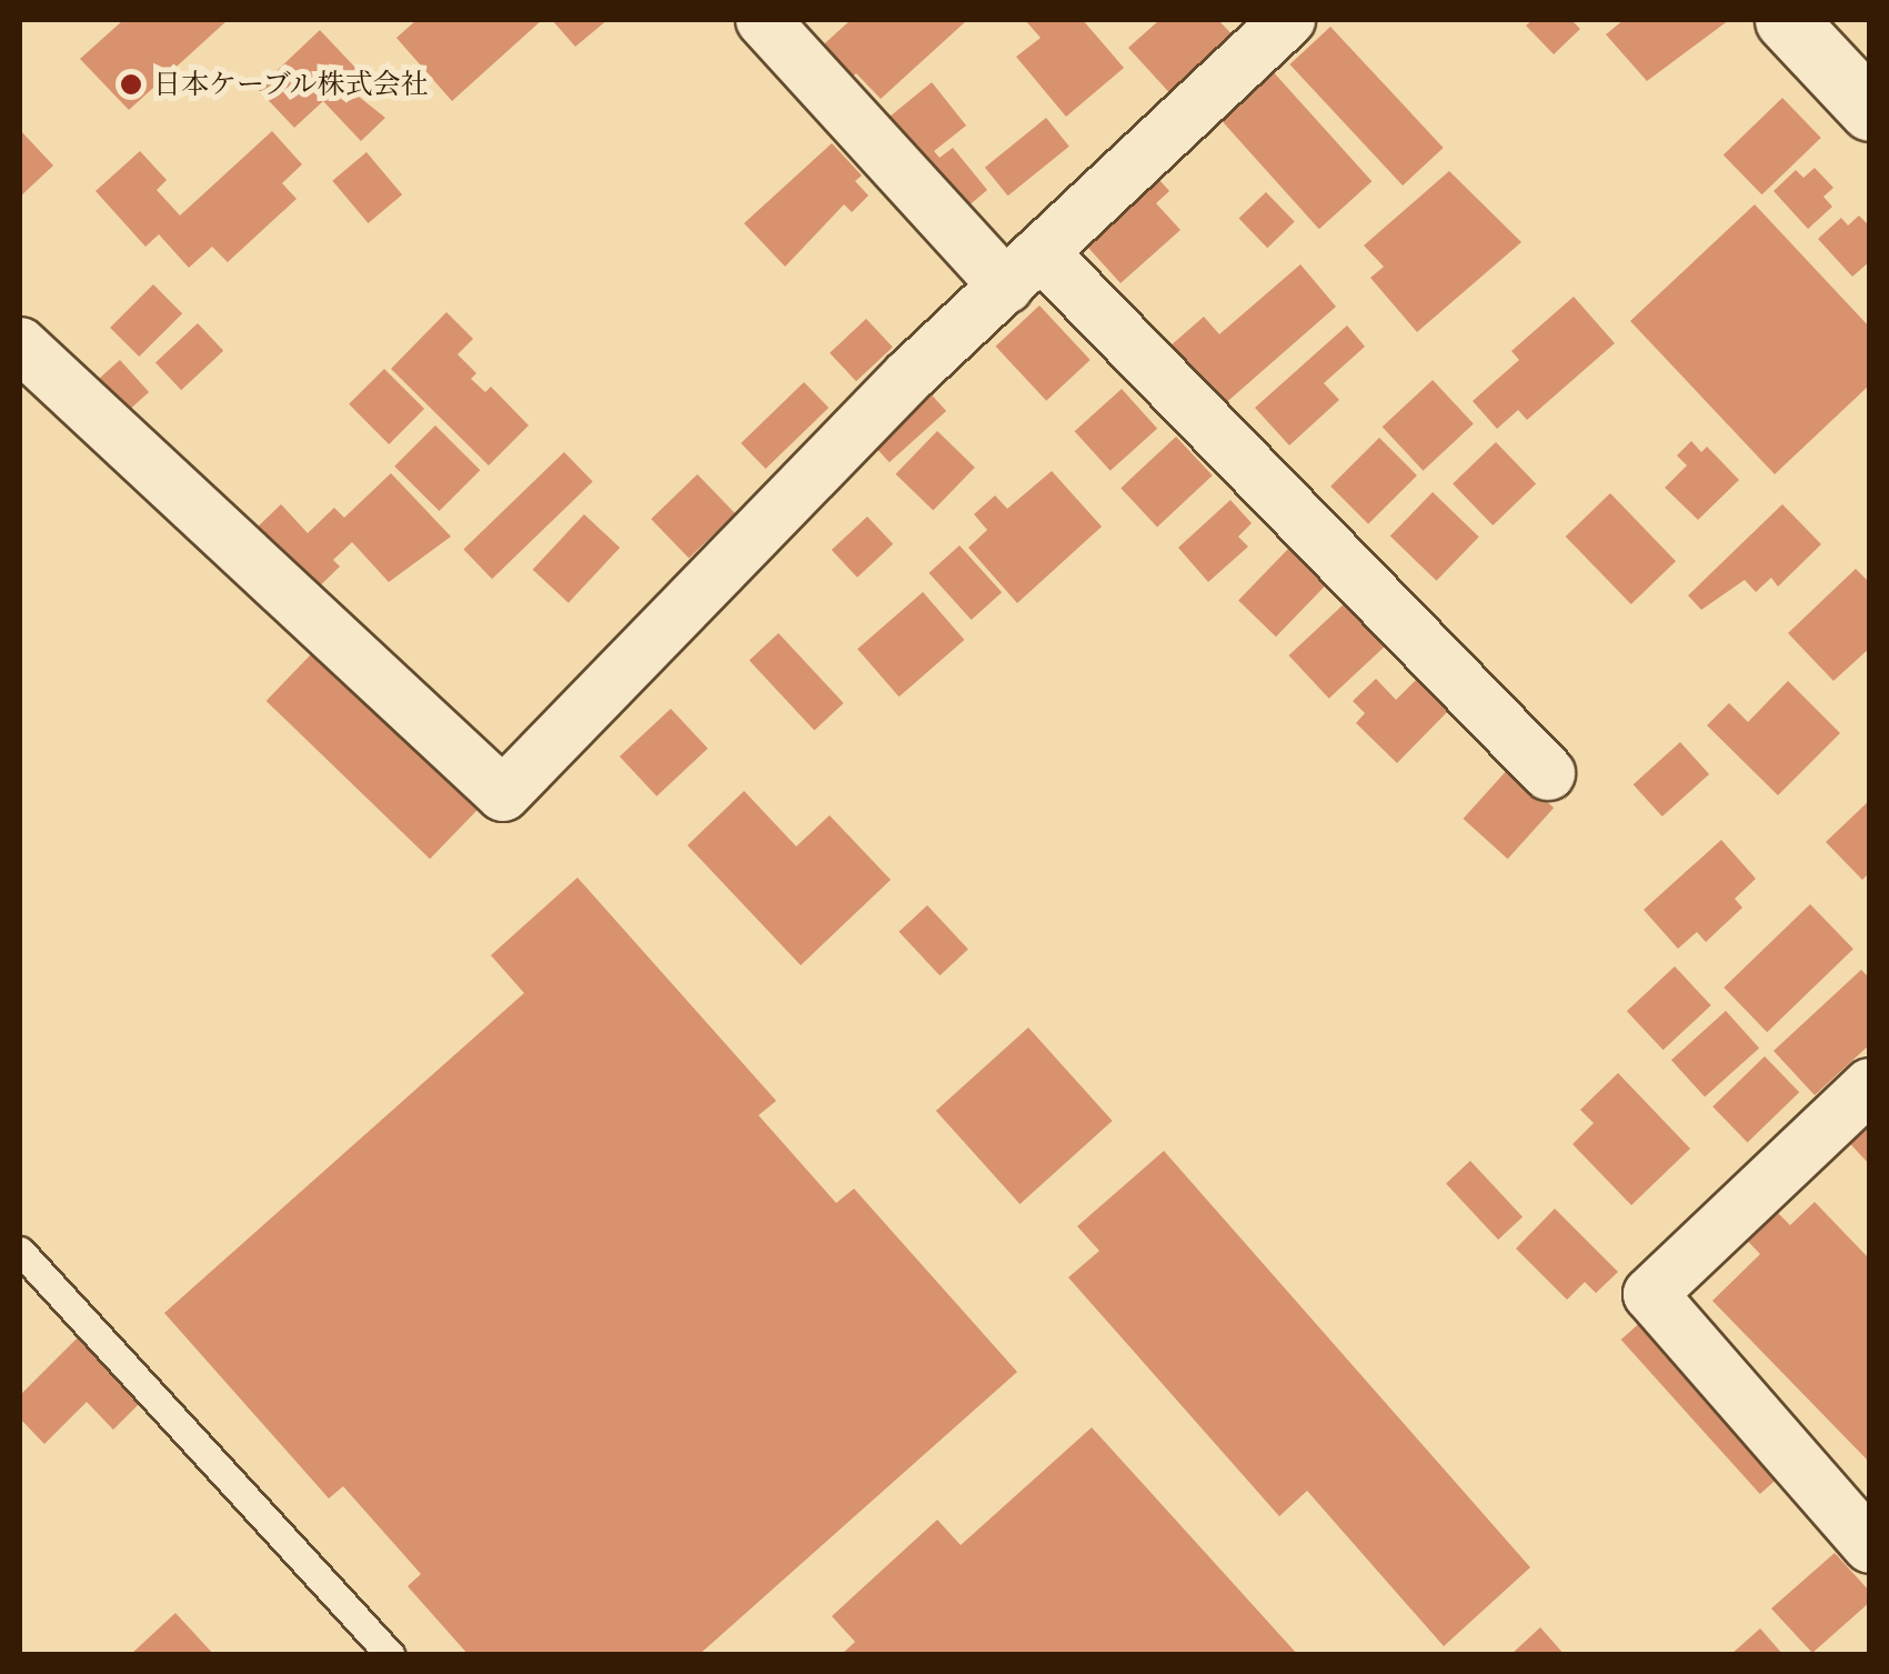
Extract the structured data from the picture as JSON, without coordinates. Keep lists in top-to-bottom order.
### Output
{
  "places": ["日本ケーブル株式会社"]
}
